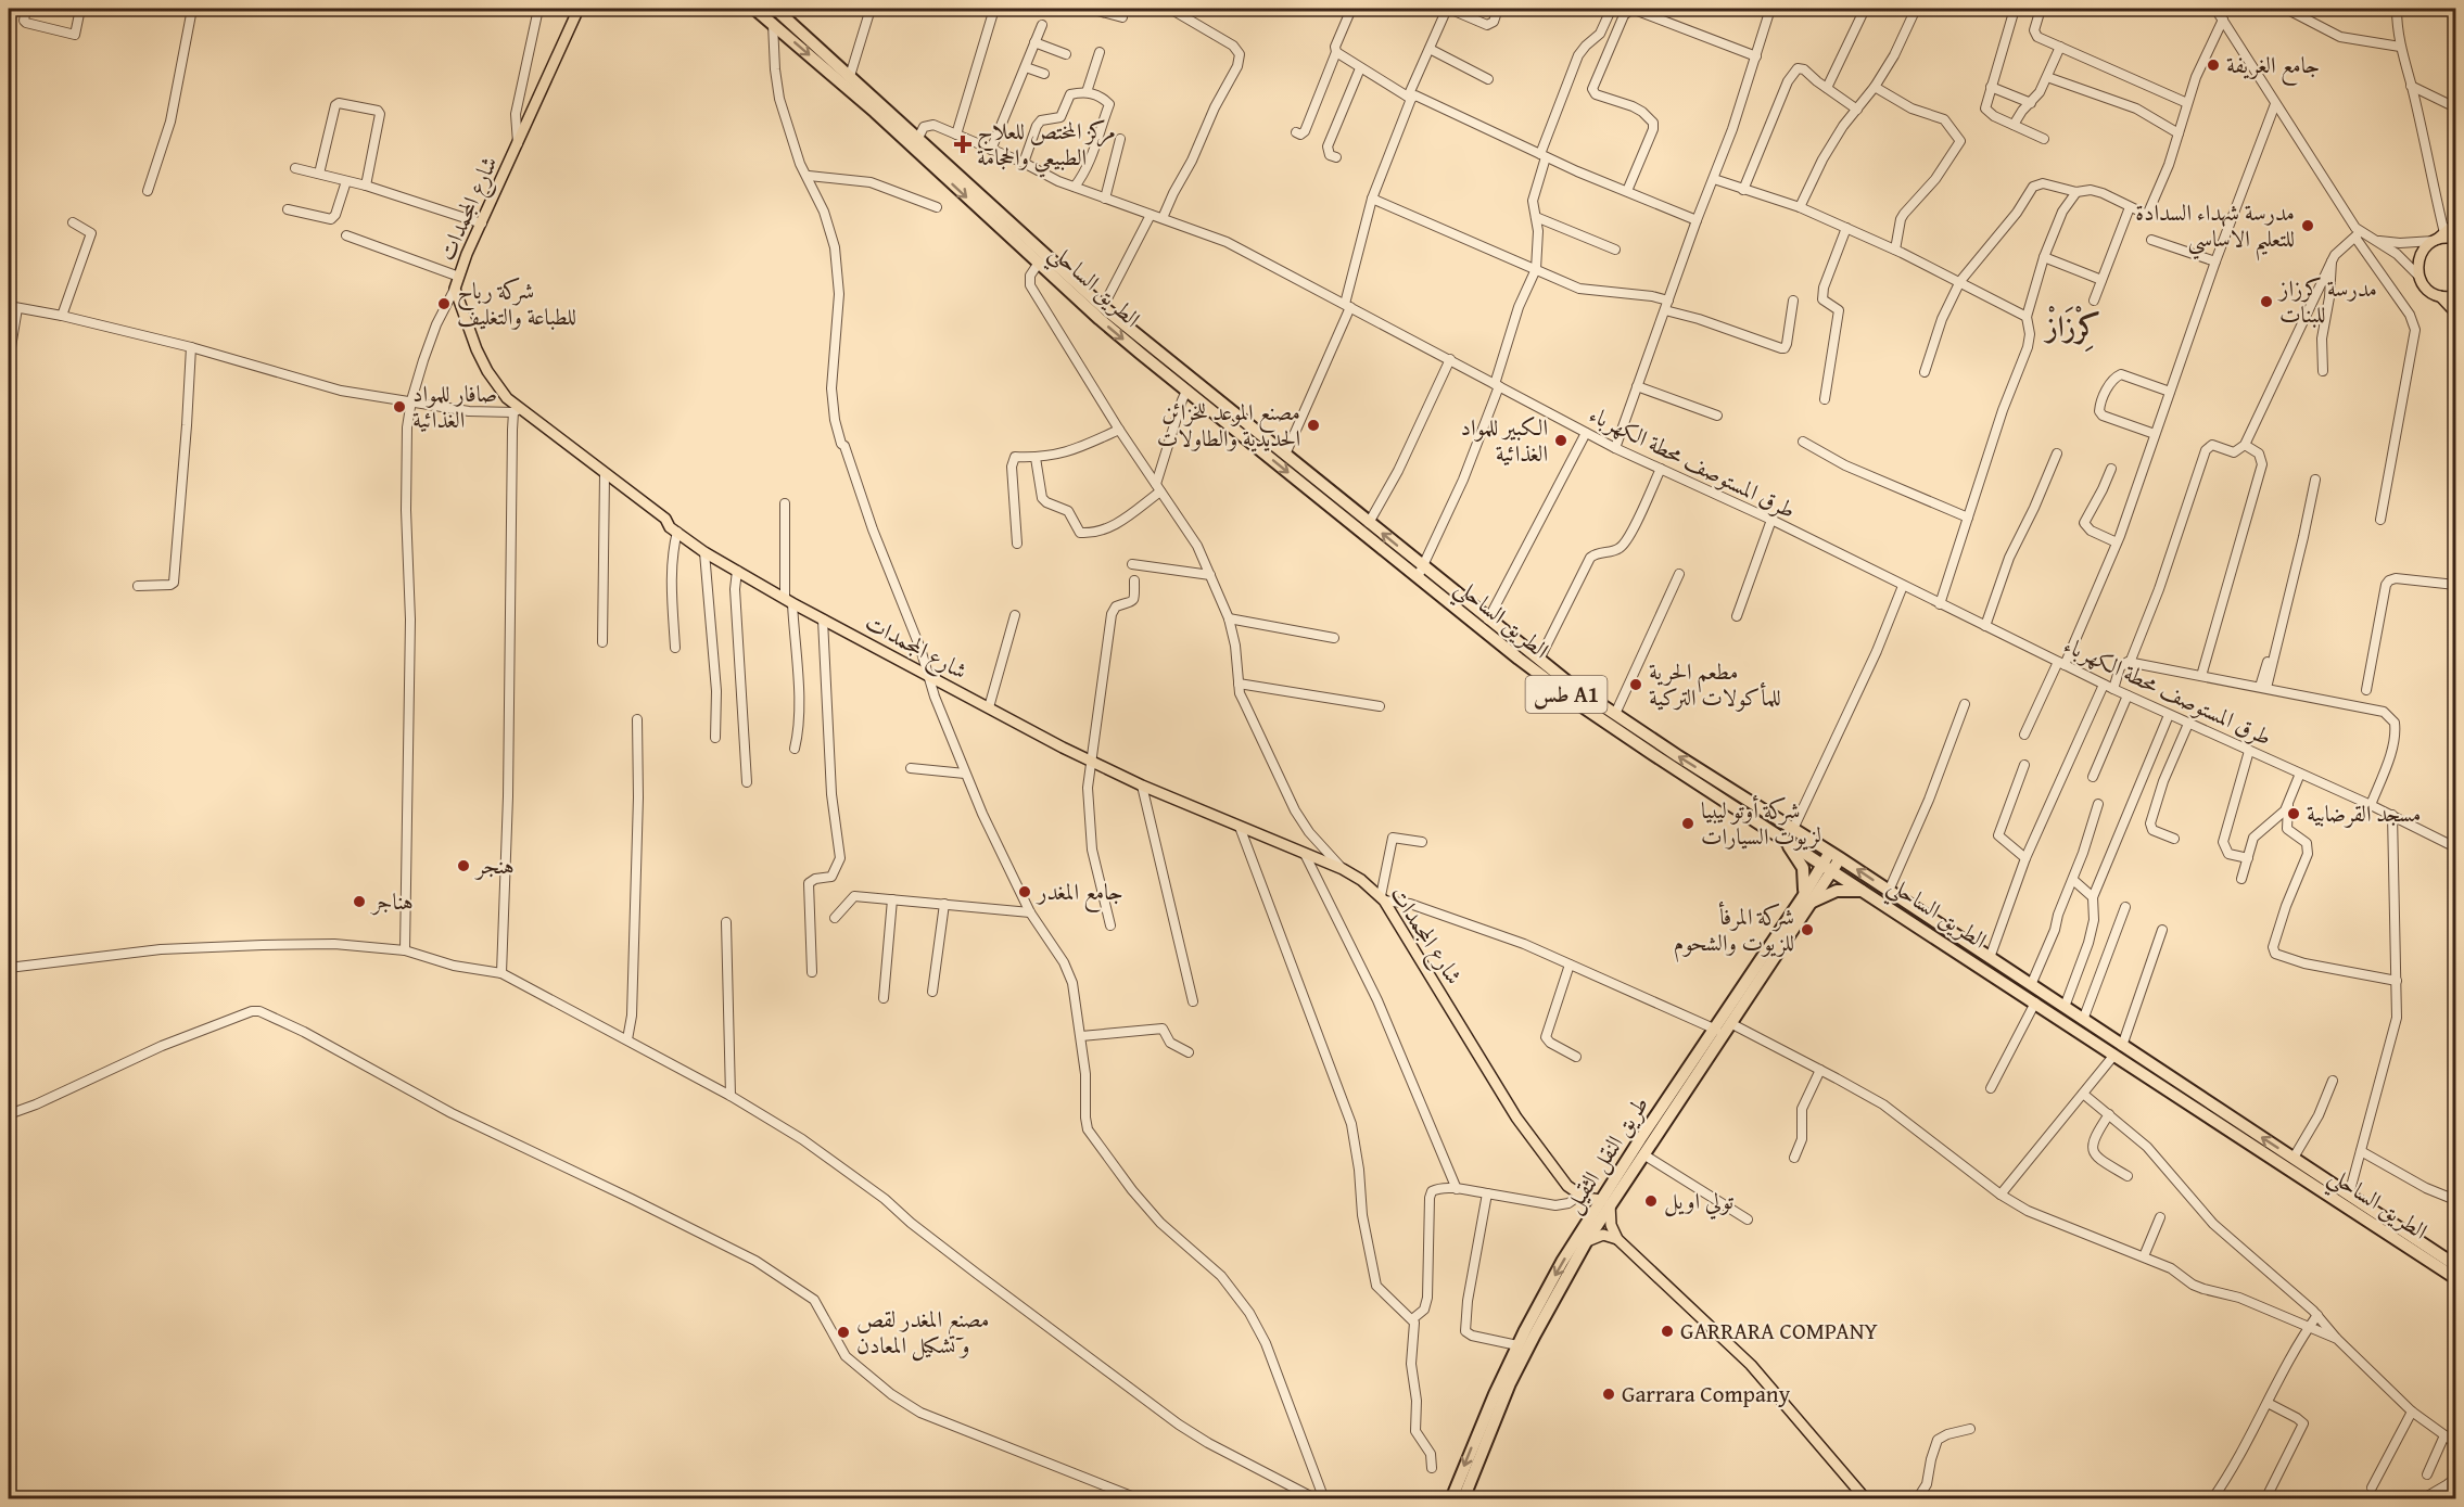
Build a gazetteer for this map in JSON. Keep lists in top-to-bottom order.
{
  "streets": {
    "highway": ["الطريق الساحلي", "طس A1", "طريق النقل الثقيل"],
    "main road": ["شارع المجمدات"],
    "street": ["طرق المستوصف محطة الكهرباء"]
  },
  "crossings": [
    ["الطريق الساحلي", "طرق المستوصف محطة الكهرباء"],
    ["الطريق الساحلي", "طريق النقل الثقيل"]
  ],
  "districts": ["كِرْزَازْ"],
  "places": {
    "other": [
      "جامع الغريفة",
      "مدرسة شهداء السدادة للتعليم الاساسي",
      "مدرسة كرزاز للبنات",
      "شركة رباح للطباعة والتغليف",
      "صافار للمواد الغذائية",
      "مصنع الموعد للخزائن الحديدية والطاولات",
      "الكبير للمواد الغذائية",
      "مطعم الحرية للمأكولات التركية",
      "مسجد القرضابية",
      "شركة أوتو ليبيا لزيوت السيارات",
      "هنجر",
      "جامع المغدر",
      "هناجر",
      "شركة المرفأ للزيوت والشحوم",
      "تولي اويل",
      "GARRARA COMPANY",
      "مصنع المغدر لقص و تشكيل المعادن",
      "Garrara Company"
    ],
    "health": ["مركز المختص للعلاج الطبيعي والحجامة"]
  }
}
